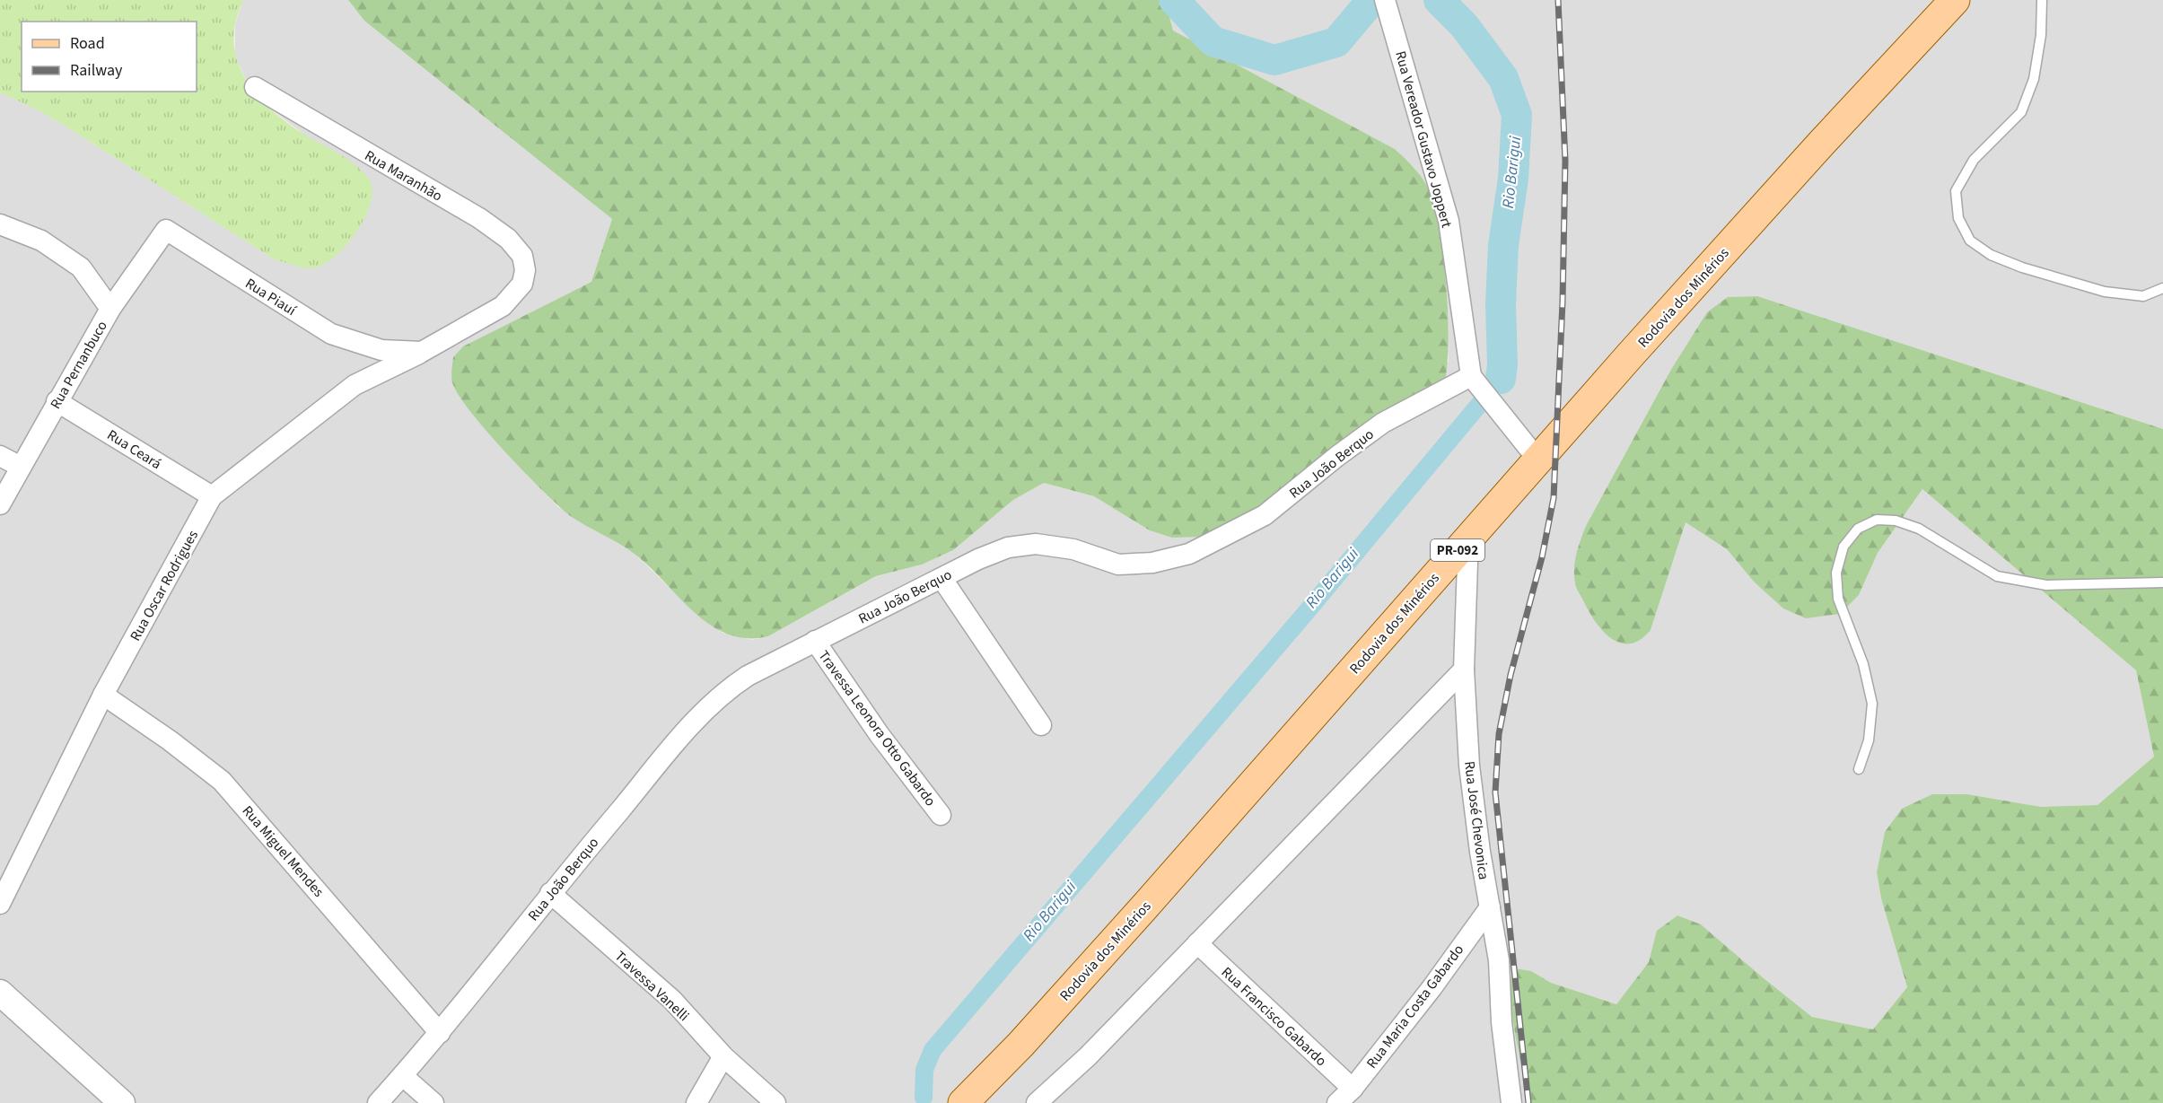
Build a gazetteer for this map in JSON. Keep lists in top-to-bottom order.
{
  "streets": {
    "main road": ["Rodovia dos Minérios", "PR-092"],
    "street": [
      "Rua Vereador Gustavo Joppert",
      "Rua Maranhão",
      "Rua Piauí",
      "Rua Pernanbuco",
      "Rua Ceará",
      "Rua João Berquo",
      "Rua Oscar Rodrigues",
      "Travessa Leonora Otto Gabardo",
      "Rua José Chevonica",
      "Rua Miguel Mendes",
      "Travessa Vanelli",
      "Rua Maria Costa Gabardo",
      "Rua Francisco Gabardo"
    ]
  },
  "crossings": [
    ["Rua Vereador Gustavo Joppert", "Rua João Berquo"],
    ["Rua Maranhão", "Rua Oscar Rodrigues"],
    ["Rua Piauí", "Rua Pernanbuco"],
    ["Rua Piauí", "Rua Oscar Rodrigues"],
    ["Rodovia dos Minérios", "Rua José Chevonica"],
    ["Rua Pernanbuco", "Rua Ceará"],
    ["Rua Ceará", "Rua Oscar Rodrigues"],
    ["Rua João Berquo", "Travessa Leonora Otto Gabardo"],
    ["Rua João Berquo", "Rua Miguel Mendes"],
    ["Rua João Berquo", "Travessa Vanelli"],
    ["Rua Oscar Rodrigues", "Rua Miguel Mendes"],
    ["Rua José Chevonica", "Rua Maria Costa Gabardo"],
    ["Rua Maria Costa Gabardo", "Rua Francisco Gabardo"]
  ],
  "water": ["Rio Barigui"],
  "legend": ["Road", "Railway"]
}
